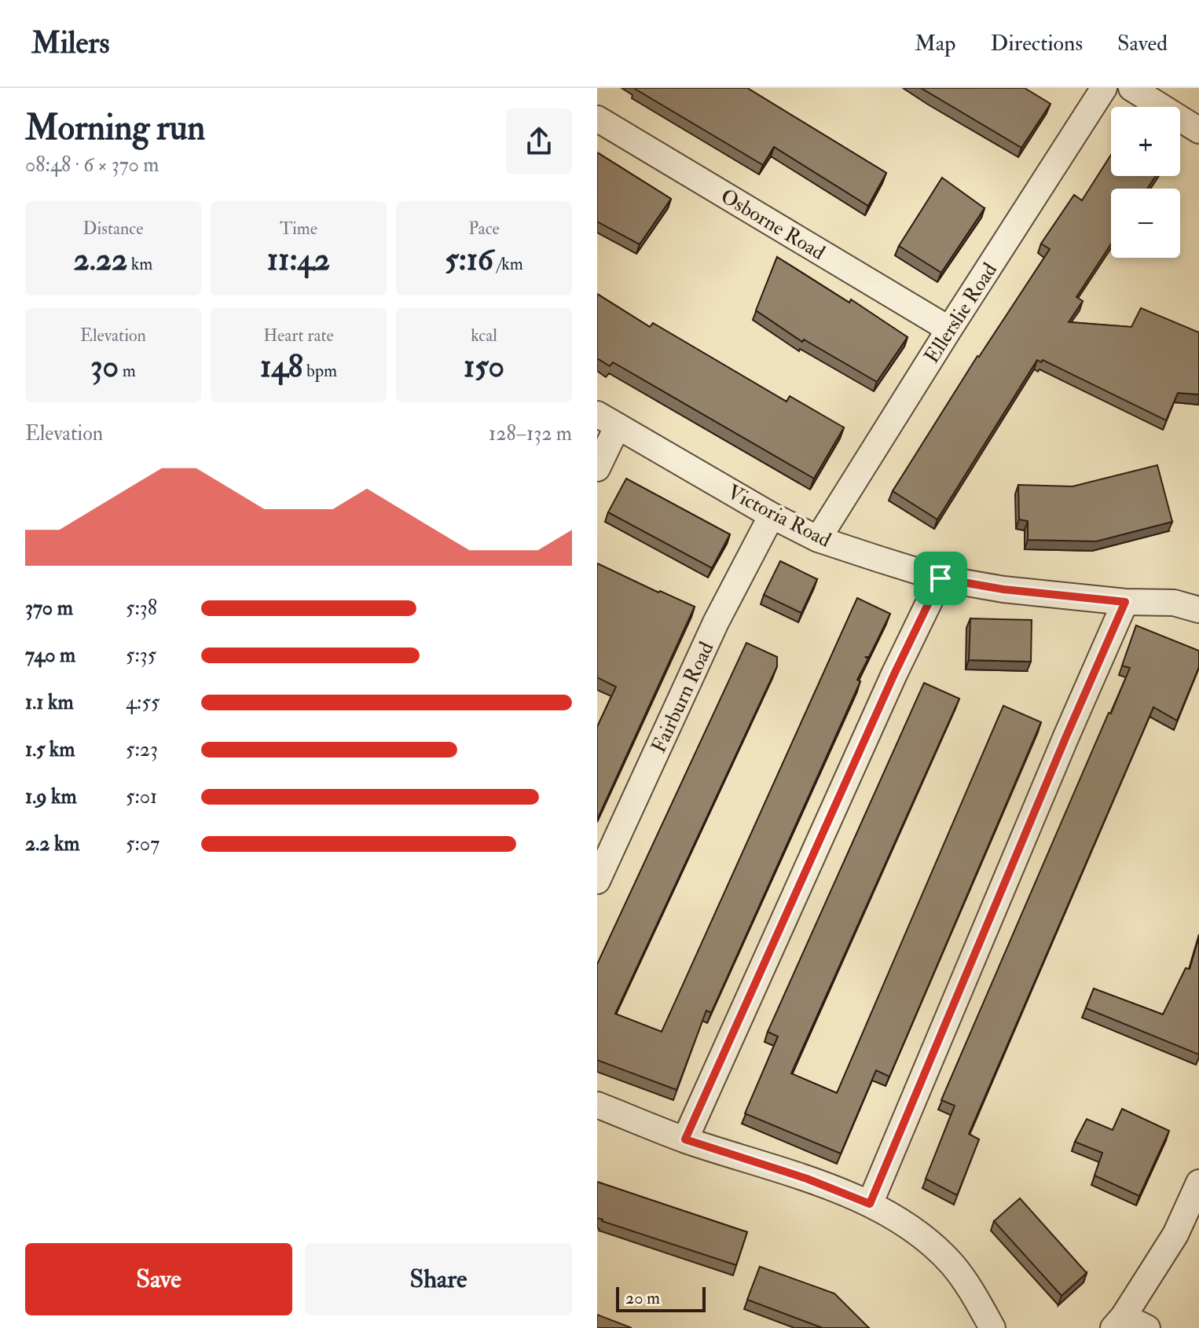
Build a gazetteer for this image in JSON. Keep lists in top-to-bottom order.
{
  "streets": {
    "street": [
      "Osborne Road",
      "Ellerslie Road",
      "Victoria Road",
      "Fairburn Road"
    ]
  },
  "crossings": [
    ["Osborne Road", "Ellerslie Road"],
    ["Ellerslie Road", "Victoria Road"],
    ["Victoria Road", "Fairburn Road"]
  ],
  "scale_bar": "20 m",
  "page": {
    "header": "Milers",
    "nav": ["Map", "Directions", "Saved"],
    "heading": ["Morning run", "08:48 · 6 × 370 m"],
    "map_buttons": ["+", "−"],
    "stats": [
      ["Distance", "2.22 km"],
      ["Time", "11:42"],
      ["Pace", "5:16 /km"],
      ["Elevation", "30 m"],
      ["Heart rate", "148 bpm"],
      ["kcal", "150"]
    ],
    "chart": ["Elevation", "128–132 m"],
    "list": [
      {
        "name": "370 m",
        "note": "5:38"
      },
      {
        "name": "740 m",
        "note": "5:35"
      },
      {
        "name": "1.1 km",
        "note": "4:55"
      },
      {
        "name": "1.5 km",
        "note": "5:23"
      },
      {
        "name": "1.9 km",
        "note": "5:01"
      },
      {
        "name": "2.2 km",
        "note": "5:07"
      }
    ],
    "buttons": ["Save", "Share"],
    "scale": "20 m"
  }
}
